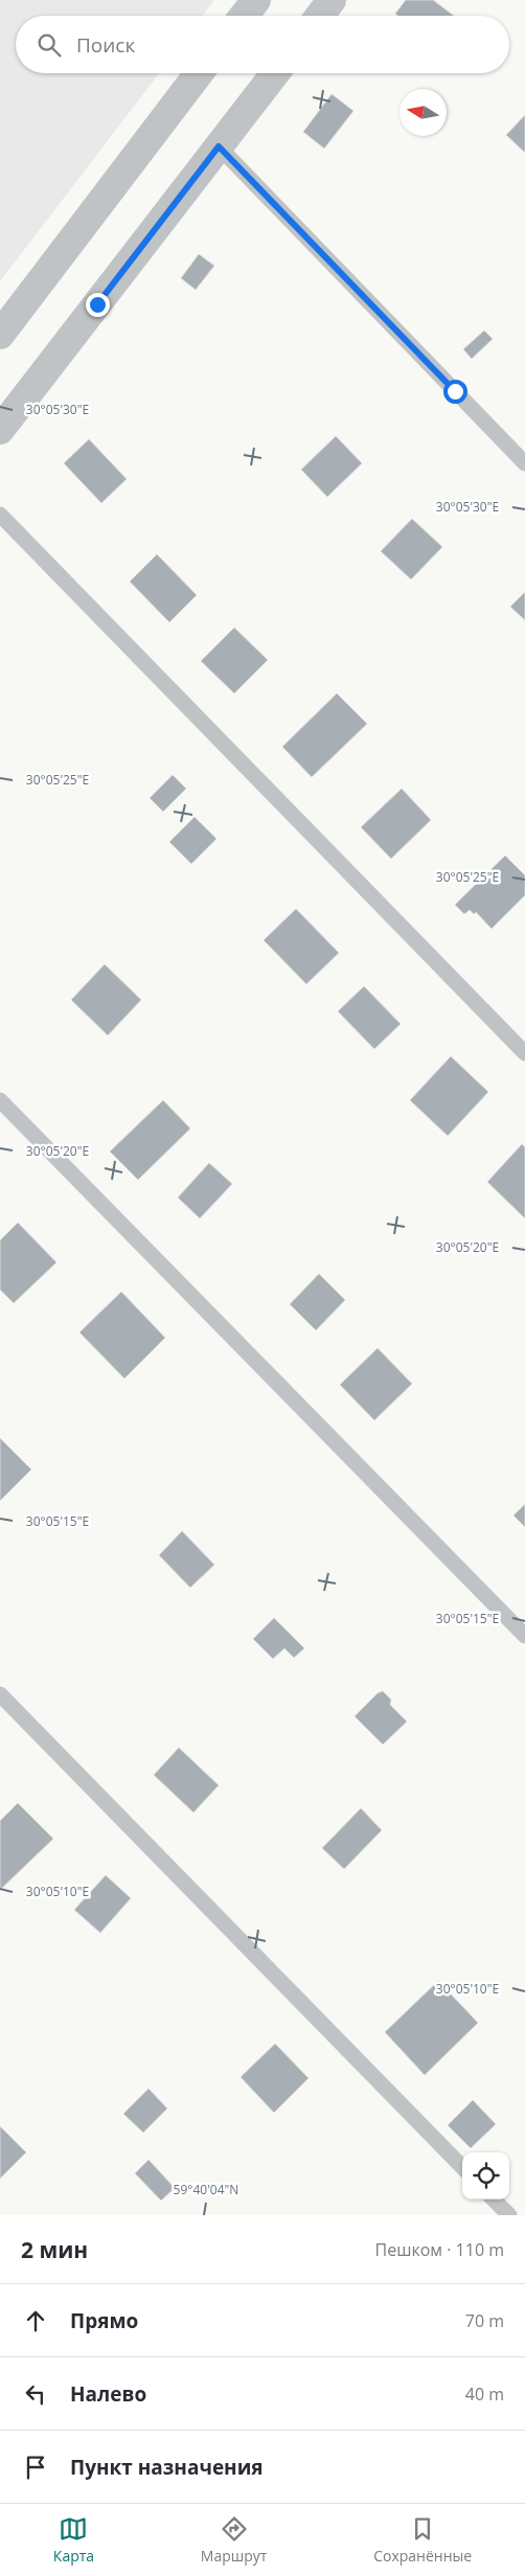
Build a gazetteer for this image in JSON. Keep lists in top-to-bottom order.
{
  "north": "left",
  "page": {
    "search": "Поиск",
    "heading": ["2 мин", "Пешком · 110 m"],
    "list": [
      ["Прямо", "70 m"],
      ["Налево", "40 m"],
      "Пункт назначения"
    ],
    "nav": ["Карта", "Маршрут", "Сохранённые"]
  },
  "coordinates": [
    "30°05'30\"E",
    "30°05'25\"E",
    "30°05'20\"E",
    "30°05'15\"E",
    "30°05'10\"E",
    "59°40'04\"N"
  ]
}
